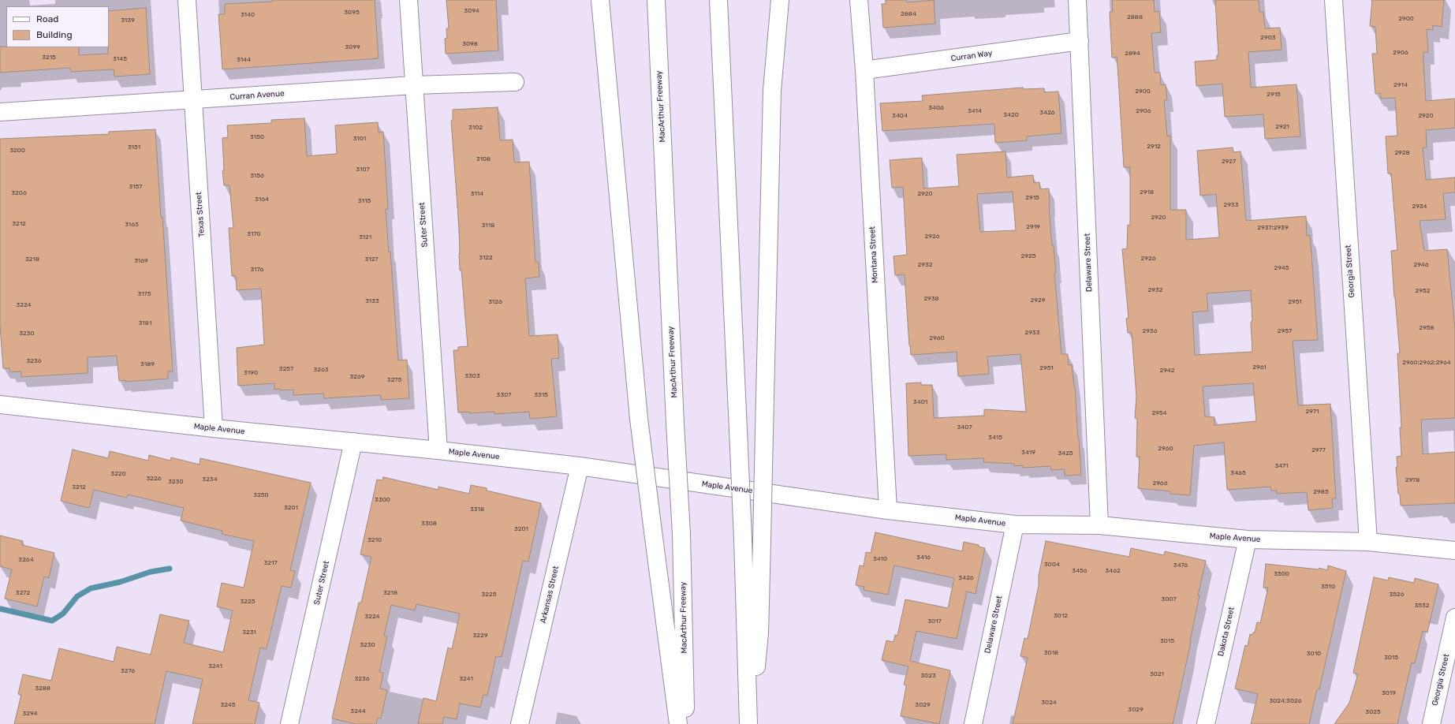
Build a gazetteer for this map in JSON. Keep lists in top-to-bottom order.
{
  "streets": {
    "main road": [
      "Curran Way",
      "Curran Avenue",
      "MacArthur Freeway",
      "Texas Street",
      "Suter Street",
      "Montana Street",
      "Delaware Street",
      "Georgia Street",
      "Maple Avenue",
      "Arkansas Street",
      "Dakota Street"
    ]
  },
  "crossings": [
    ["Curran Way", "Montana Street"],
    ["Curran Way", "Delaware Street"],
    ["Curran Avenue", "Texas Street"],
    ["Curran Avenue", "Suter Street"],
    ["Texas Street", "Maple Avenue"],
    ["Suter Street", "Maple Avenue"],
    ["Montana Street", "Maple Avenue"],
    ["Delaware Street", "Maple Avenue"],
    ["Georgia Street", "Maple Avenue"],
    ["Maple Avenue", "Arkansas Street"],
    ["Maple Avenue", "Dakota Street"]
  ],
  "house_numbers": [
    "3094",
    "3095",
    "2884",
    "3140",
    "2888",
    "2900",
    "3139",
    "2903",
    "3098",
    "3099",
    "2906",
    "2894",
    "3215",
    "3145",
    "3144",
    "2914",
    "2900",
    "2915",
    "3406",
    "3414",
    "2906",
    "3426",
    "3420",
    "3404",
    "2920",
    "2921",
    "3102",
    "3150",
    "3101",
    "2912",
    "3151",
    "3200",
    "2928",
    "3108",
    "2927",
    "3107",
    "3156",
    "3157",
    "2918",
    "3206",
    "3114",
    "2920",
    "2915",
    "3164",
    "3115",
    "2933",
    "2934",
    "2920",
    "3212",
    "3163",
    "3118",
    "2919",
    "2937;2939",
    "3170",
    "2926",
    "3121",
    "2925",
    "3122",
    "2926",
    "3218",
    "3127",
    "3169",
    "2932",
    "2946",
    "2945",
    "3176",
    "2932",
    "2952",
    "3175",
    "2938",
    "2929",
    "3133",
    "3126",
    "2951",
    "3224",
    "3181",
    "2958",
    "2936",
    "2957",
    "2933",
    "3230",
    "2960",
    "3236",
    "2960;2962;2964",
    "3189",
    "2961",
    "2951",
    "3257",
    "3263",
    "2942",
    "3190",
    "3303",
    "3269",
    "3275",
    "3307",
    "3315",
    "3401",
    "2971",
    "2954",
    "3407",
    "3415",
    "2960",
    "2977",
    "3419",
    "3425",
    "3471",
    "3465",
    "3220",
    "3226",
    "3234",
    "2978",
    "3230",
    "2966",
    "3212",
    "2985",
    "3250",
    "3300",
    "3201",
    "3318",
    "3308",
    "3201",
    "3210",
    "3416",
    "3410",
    "3264",
    "3217",
    "3004",
    "3476",
    "3456",
    "3462",
    "3500",
    "3426",
    "3510",
    "3272",
    "3218",
    "3225",
    "3526",
    "3007",
    "3225",
    "3532",
    "3012",
    "3224",
    "3017",
    "3231",
    "3229",
    "3015",
    "3230",
    "3018",
    "3010",
    "3015",
    "3241",
    "3276",
    "3021",
    "3023",
    "3236",
    "3241",
    "3288",
    "3019",
    "3024;3026",
    "3024",
    "3245",
    "3029",
    "3029",
    "3244",
    "3025",
    "3294"
  ],
  "legend": ["Road", "Building"]
}
